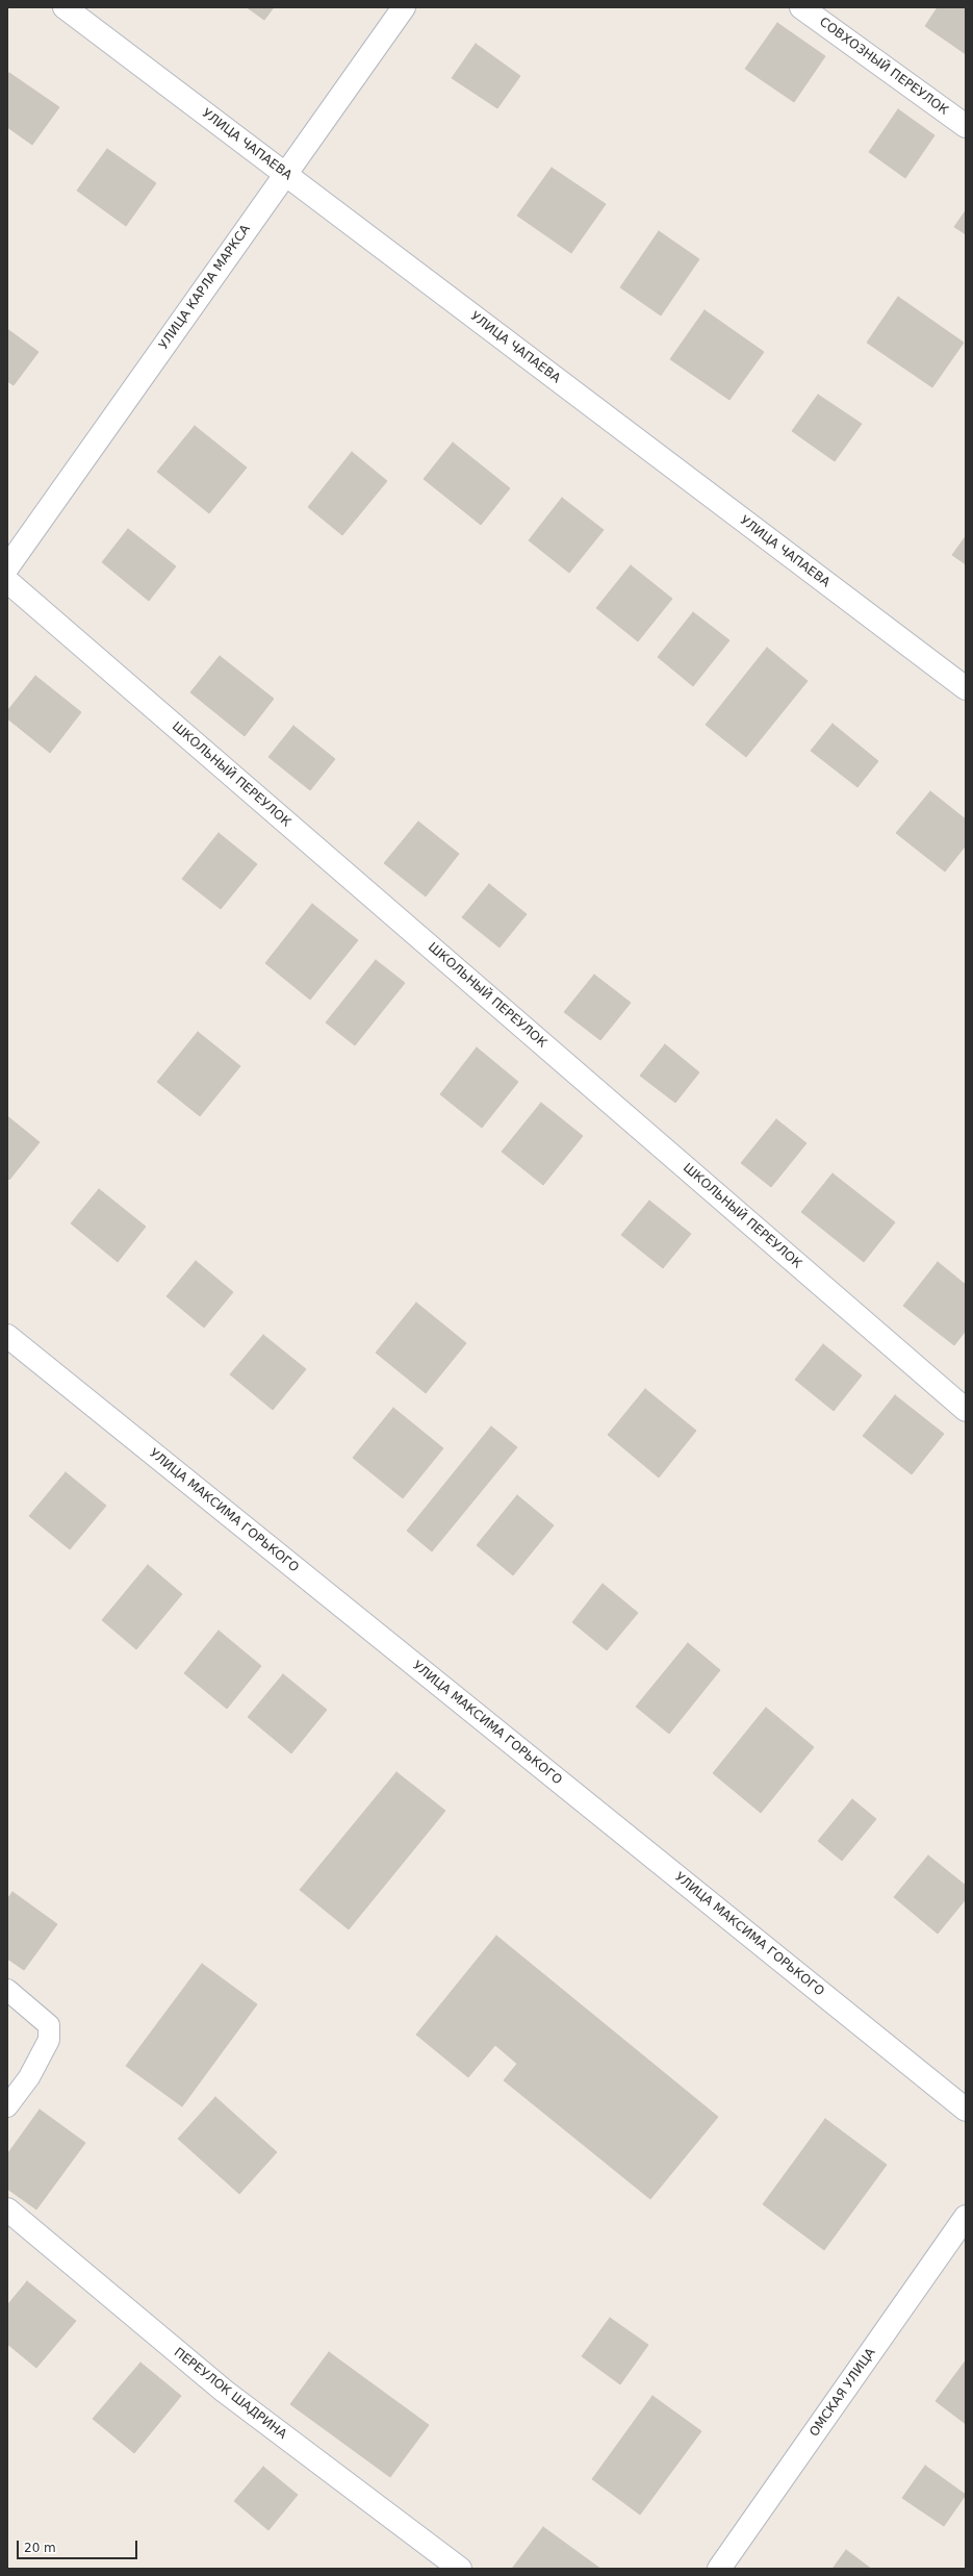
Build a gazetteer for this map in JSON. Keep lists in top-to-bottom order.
{
  "streets": {
    "street": [
      "СОВХОЗНЫЙ ПЕРЕУЛОК",
      "УЛИЦА ЧАПАЕВА",
      "УЛИЦА КАРЛА МАРКСА",
      "ШКОЛЬНЫЙ ПЕРЕУЛОК",
      "УЛИЦА МАКСИМА ГОРЬКОГО",
      "ОМСКАЯ УЛИЦА",
      "ПЕРЕУЛОК ШАДРИНА"
    ]
  },
  "crossings": [
    ["УЛИЦА ЧАПАЕВА", "УЛИЦА КАРЛА МАРКСА"]
  ],
  "scale_bar": "20 m"
}
